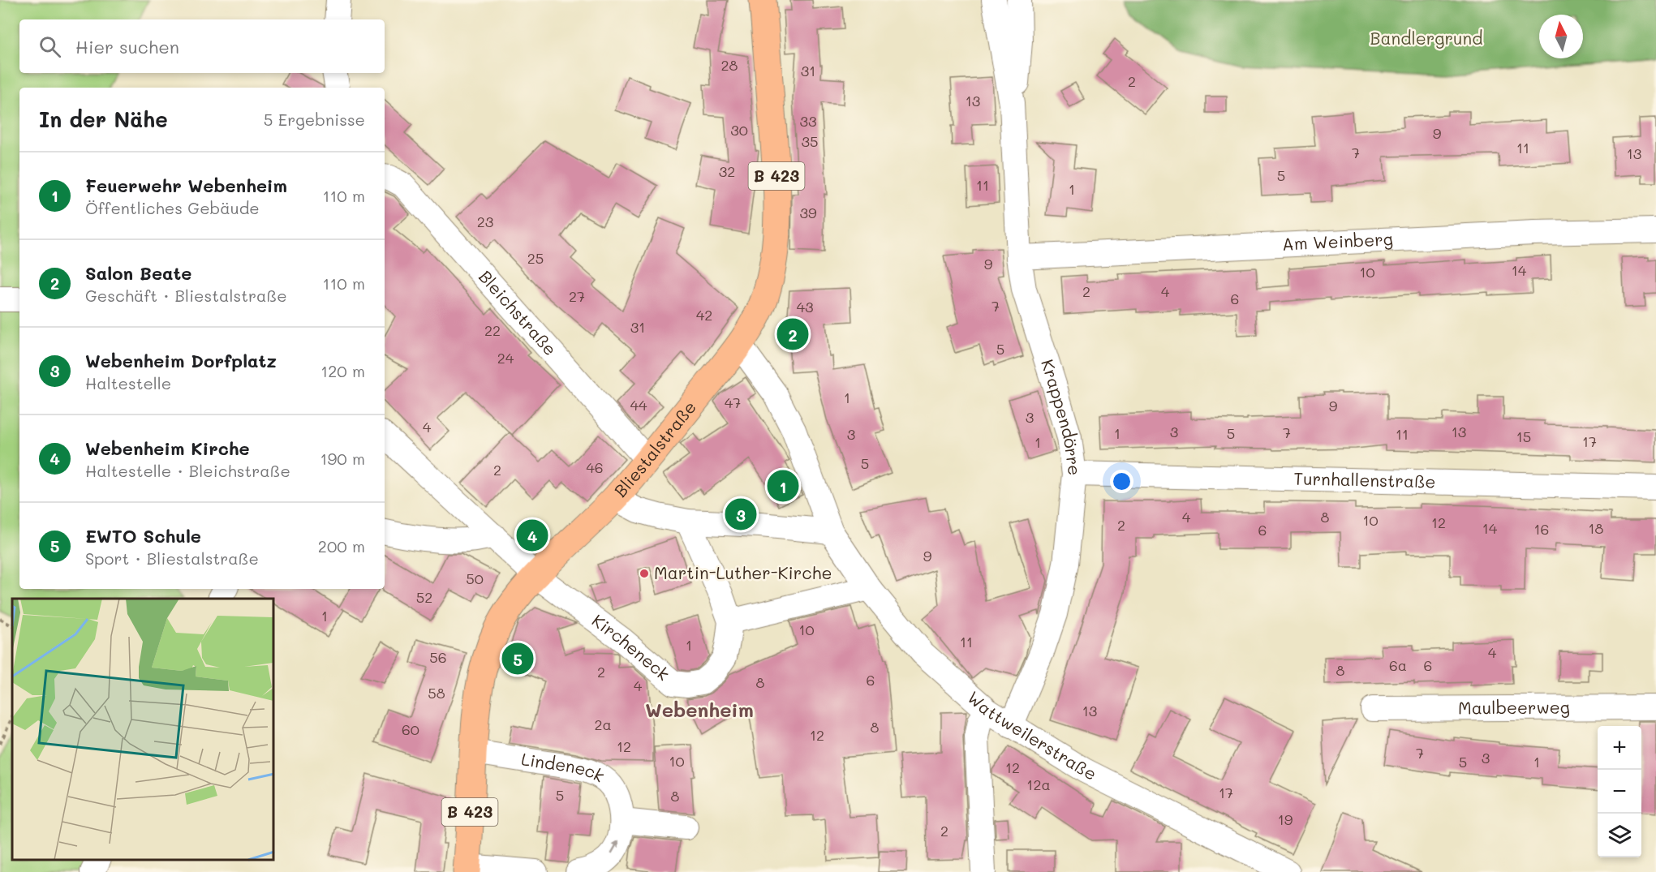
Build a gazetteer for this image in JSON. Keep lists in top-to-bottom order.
{
  "streets": {
    "main road": ["B 423", "Bliestalstraße"],
    "street": [
      "Am Weinberg",
      "Bleichstraße",
      "Krappendörre",
      "Turnhallenstraße",
      "Kircheneck",
      "Maulbeerweg",
      "Wattweilerstraße",
      "Lindeneck"
    ]
  },
  "crossings": [
    ["Am Weinberg", "Krappendörre"],
    ["Bleichstraße", "Bliestalstraße"],
    ["Krappendörre", "Turnhallenstraße"],
    ["Krappendörre", "Wattweilerstraße"],
    ["Bliestalstraße", "Kircheneck"],
    ["Bliestalstraße", "Wattweilerstraße"],
    ["Bliestalstraße", "Lindeneck"]
  ],
  "districts": ["Webenheim"],
  "parks": ["Bandlergrund"],
  "places": ["Martin-Luther-Kirche"],
  "house_numbers": [
    "28",
    "31",
    "2",
    "13",
    "33",
    "30",
    "9",
    "35",
    "11",
    "7",
    "13",
    "32",
    "5",
    "11",
    "1",
    "39",
    "23",
    "25",
    "9",
    "14",
    "10",
    "2",
    "4",
    "27",
    "6",
    "7",
    "43",
    "42",
    "31",
    "22",
    "5",
    "24",
    "1",
    "47",
    "44",
    "9",
    "3",
    "4",
    "3",
    "13",
    "7",
    "1",
    "5",
    "3",
    "11",
    "15",
    "17",
    "1",
    "5",
    "46",
    "2",
    "4",
    "8",
    "10",
    "12",
    "2",
    "14",
    "18",
    "16",
    "6",
    "9",
    "50",
    "52",
    "1",
    "10",
    "11",
    "1",
    "4",
    "56",
    "6a",
    "6",
    "8",
    "2",
    "6",
    "8",
    "4",
    "58",
    "13",
    "2a",
    "8",
    "60",
    "12",
    "12",
    "7",
    "3",
    "10",
    "5",
    "1",
    "12",
    "12a",
    "17",
    "5",
    "8",
    "19",
    "2"
  ],
  "north": "top",
  "page": {
    "search": "Hier suchen",
    "heading": ["In der Nähe", "5 Ergebnisse"],
    "list": [
      {
        "mark": "1",
        "name": "Feuerwehr Webenheim",
        "note": "Öffentliches Gebäude",
        "value": "110 m"
      },
      {
        "mark": "2",
        "name": "Salon Beate",
        "note": "Geschäft · Bliestalstraße",
        "value": "110 m"
      },
      {
        "mark": "3",
        "name": "Webenheim Dorfplatz",
        "note": "Haltestelle",
        "value": "120 m"
      },
      {
        "mark": "4",
        "name": "Webenheim Kirche",
        "note": "Haltestelle · Bleichstraße",
        "value": "190 m"
      },
      {
        "mark": "5",
        "name": "EWTO Schule",
        "note": "Sport · Bliestalstraße",
        "value": "200 m"
      }
    ],
    "pins": [
      "2",
      "1",
      "3",
      "4",
      "5"
    ],
    "map_buttons": ["+", "−"]
  }
}
